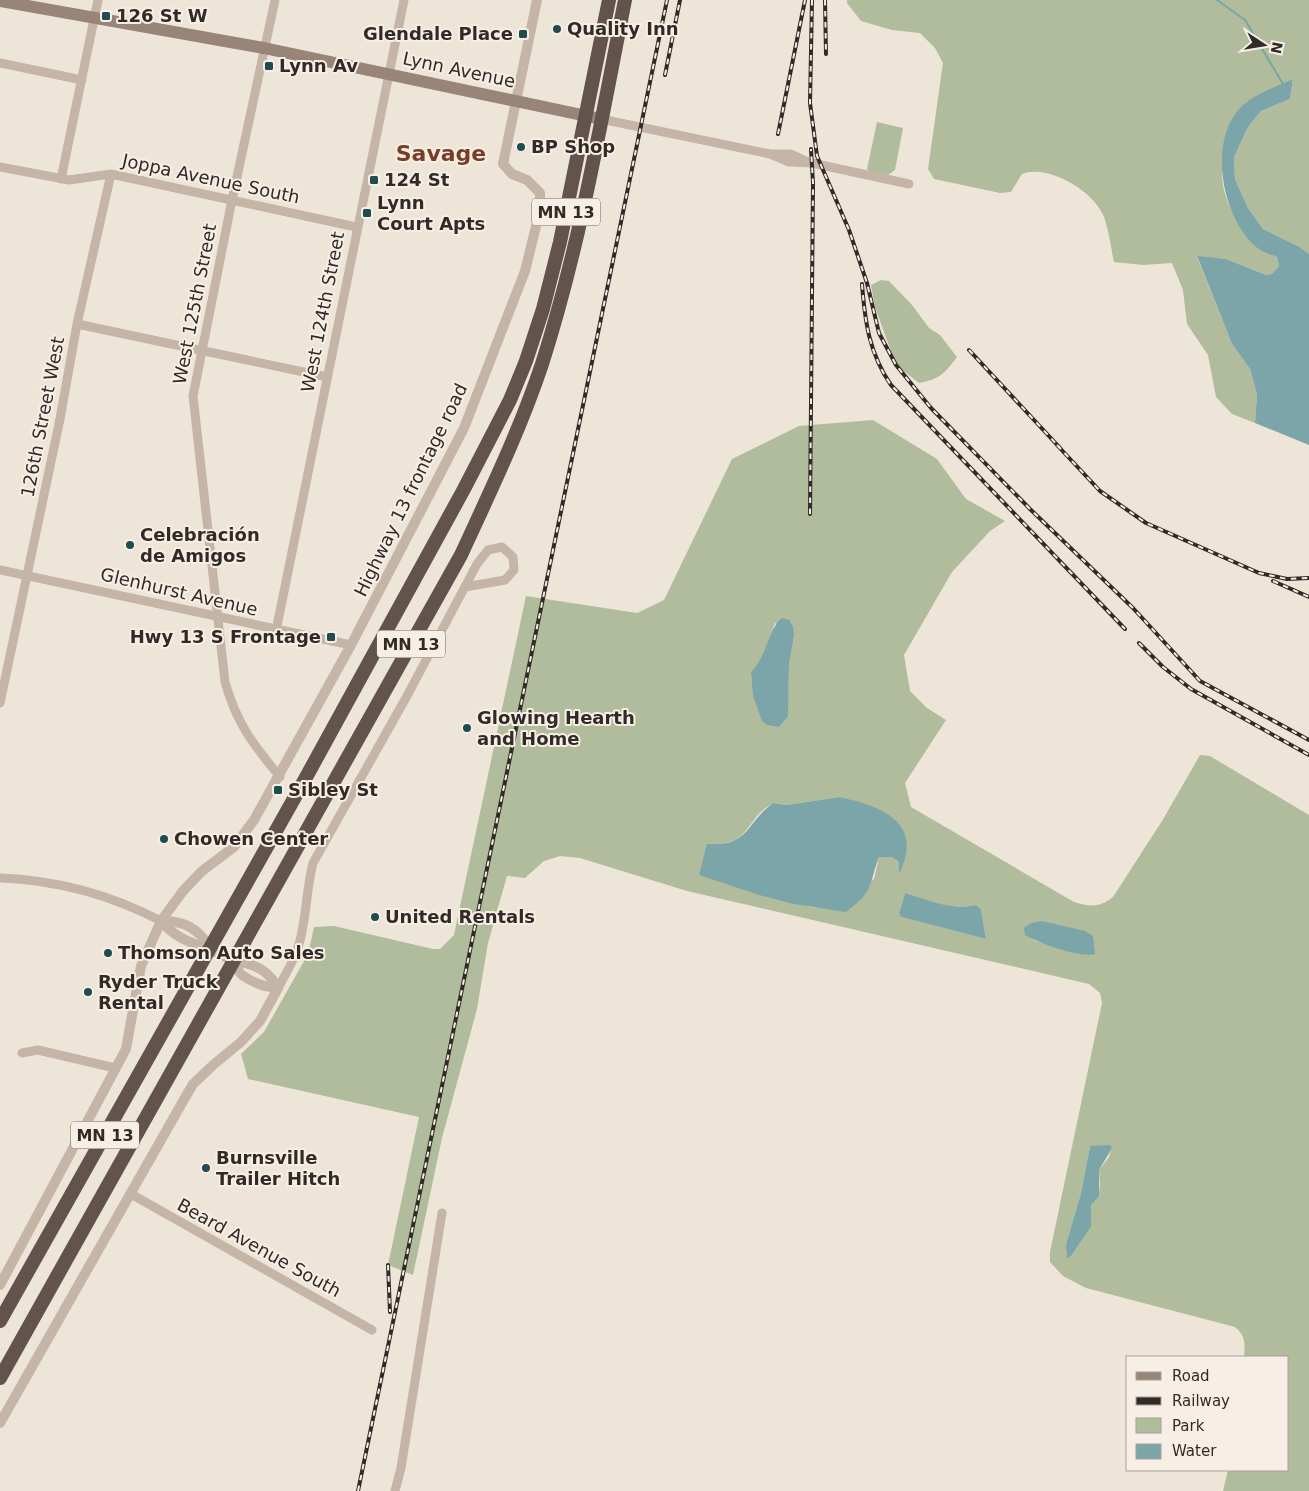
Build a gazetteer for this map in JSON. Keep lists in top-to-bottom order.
{
  "streets": {
    "highway": ["MN 13"],
    "main road": ["Lynn Avenue"],
    "street": [
      "Joppa Avenue South",
      "West 125th Street",
      "West 124th Street",
      "126th Street West",
      "Highway 13 frontage road",
      "Glenhurst Avenue",
      "Beard Avenue South"
    ]
  },
  "crossings": [
    ["Lynn Avenue", "MN 13"],
    ["Lynn Avenue", "West 125th Street"],
    ["Lynn Avenue", "West 124th Street"],
    ["Lynn Avenue", "Highway 13 frontage road"],
    ["Joppa Avenue South", "West 125th Street"],
    ["Joppa Avenue South", "West 124th Street"],
    ["Joppa Avenue South", "126th Street West"],
    ["West 125th Street", "Glenhurst Avenue"],
    ["West 124th Street", "Glenhurst Avenue"],
    ["126th Street West", "Glenhurst Avenue"],
    ["Highway 13 frontage road", "Glenhurst Avenue"]
  ],
  "districts": ["Savage"],
  "places": {
    "transit": [
      "126 St W",
      "Glendale Place",
      "Lynn Av",
      "124 St",
      "Lynn Court Apts",
      "Hwy 13 S Frontage",
      "Sibley St"
    ],
    "other": [
      "Quality Inn",
      "BP Shop",
      "Celebración de Amigos",
      "Glowing Hearth and Home",
      "Chowen Center",
      "United Rentals",
      "Thomson Auto Sales",
      "Ryder Truck Rental",
      "Burnsville Trailer Hitch"
    ]
  },
  "legend": [
    "Road",
    "Railway",
    "Park",
    "Water"
  ],
  "north": "right"
}
